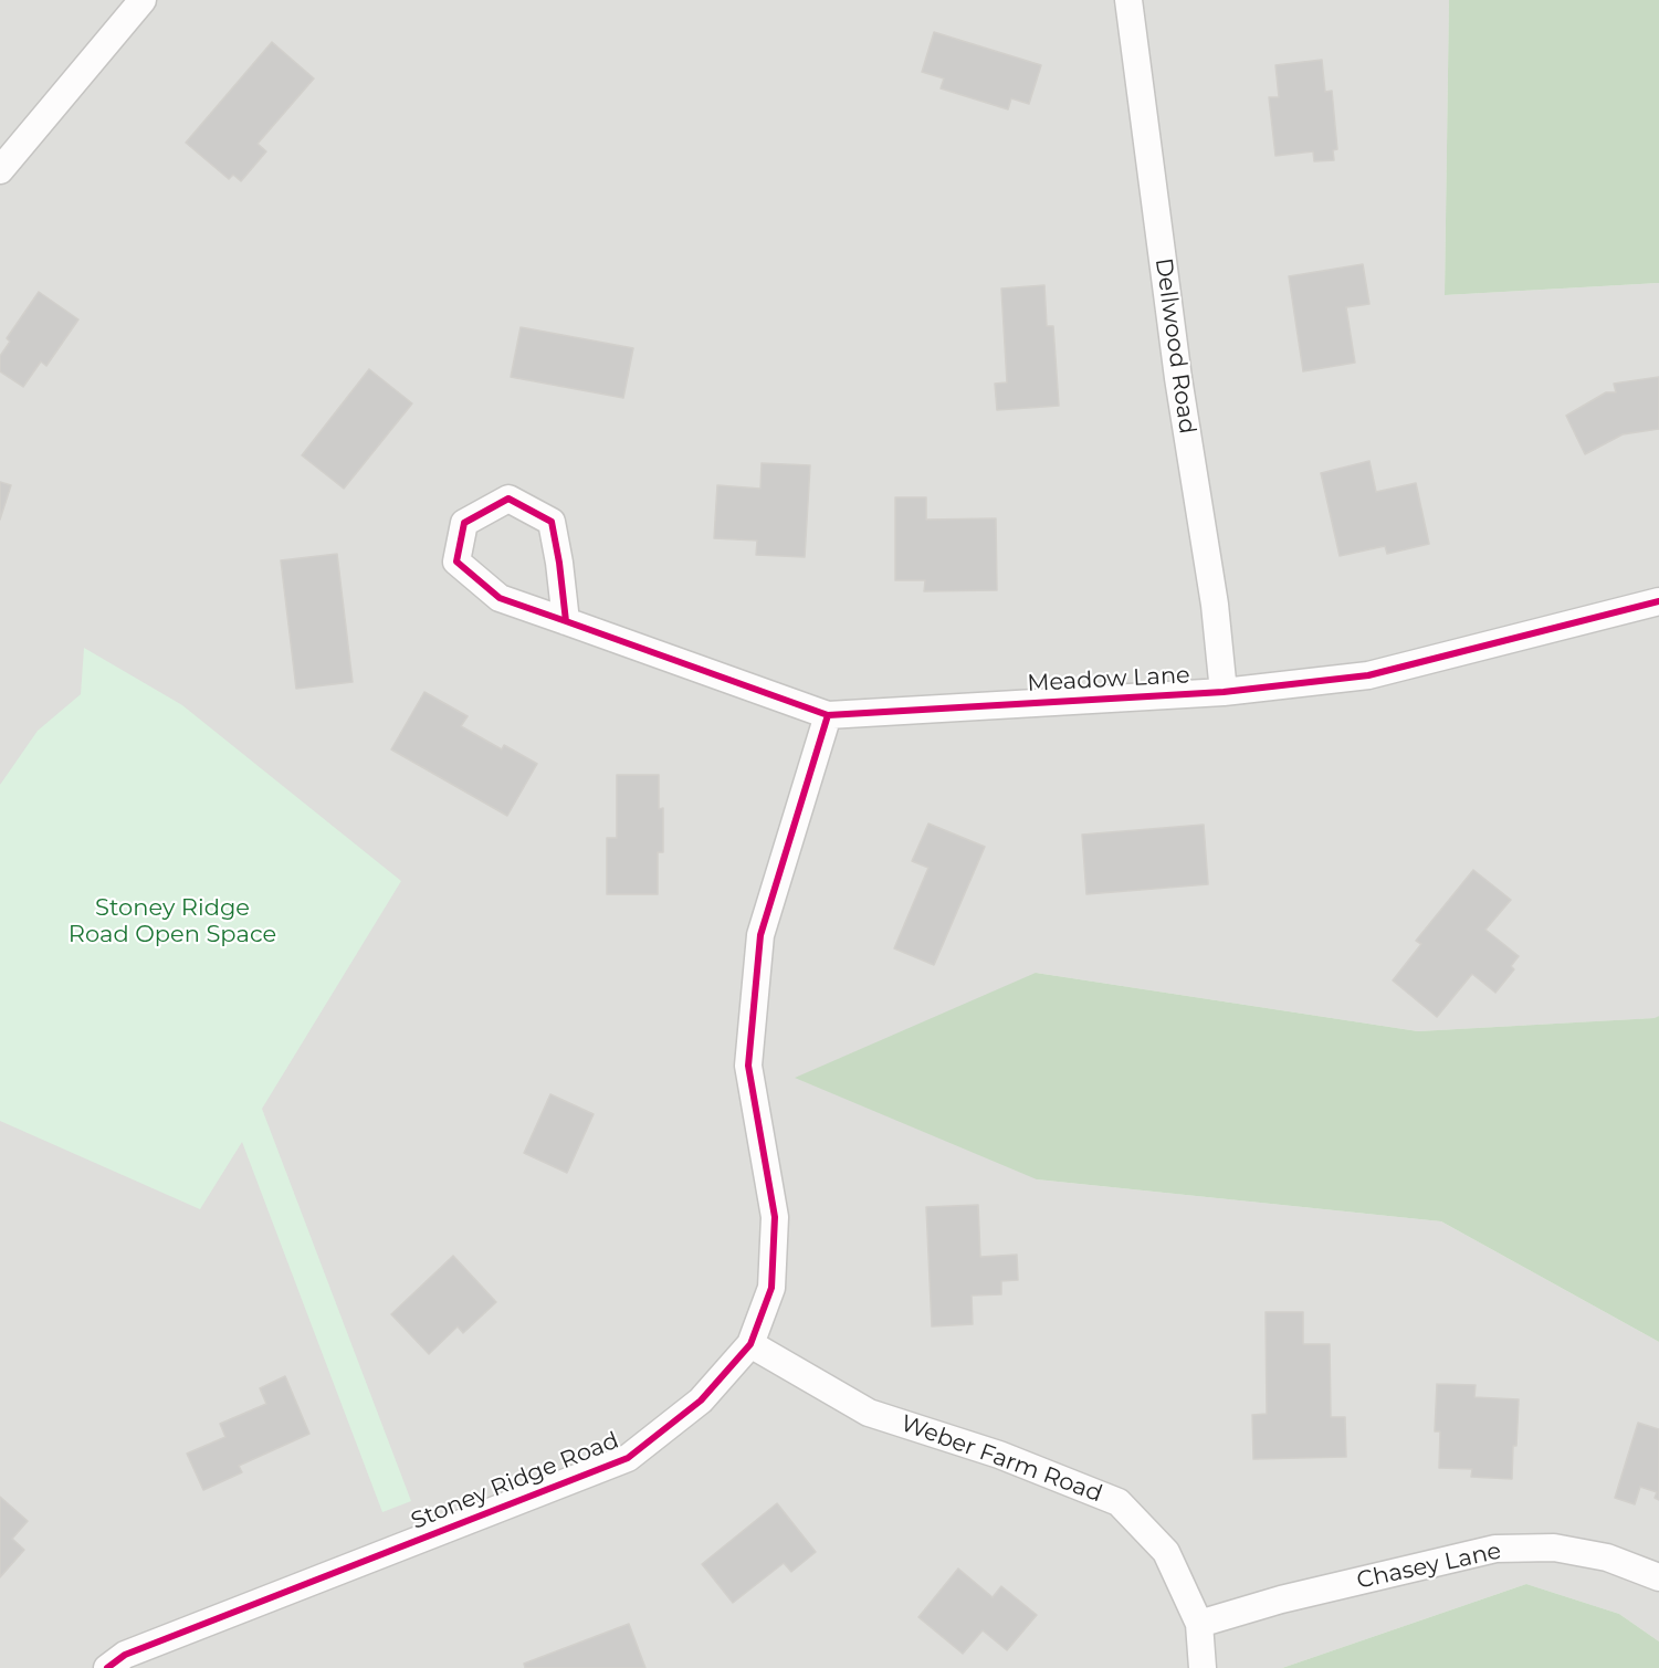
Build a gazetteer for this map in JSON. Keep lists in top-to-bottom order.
{
  "streets": {
    "street": [
      "Dellwood Road",
      "Meadow Lane",
      "Weber Farm Road",
      "Stoney Ridge Road",
      "Chasey Lane"
    ]
  },
  "crossings": [
    ["Dellwood Road", "Meadow Lane"],
    ["Meadow Lane", "Stoney Ridge Road"],
    ["Weber Farm Road", "Stoney Ridge Road"],
    ["Weber Farm Road", "Chasey Lane"]
  ],
  "parks": ["Stoney Ridge Road Open Space"]
}
